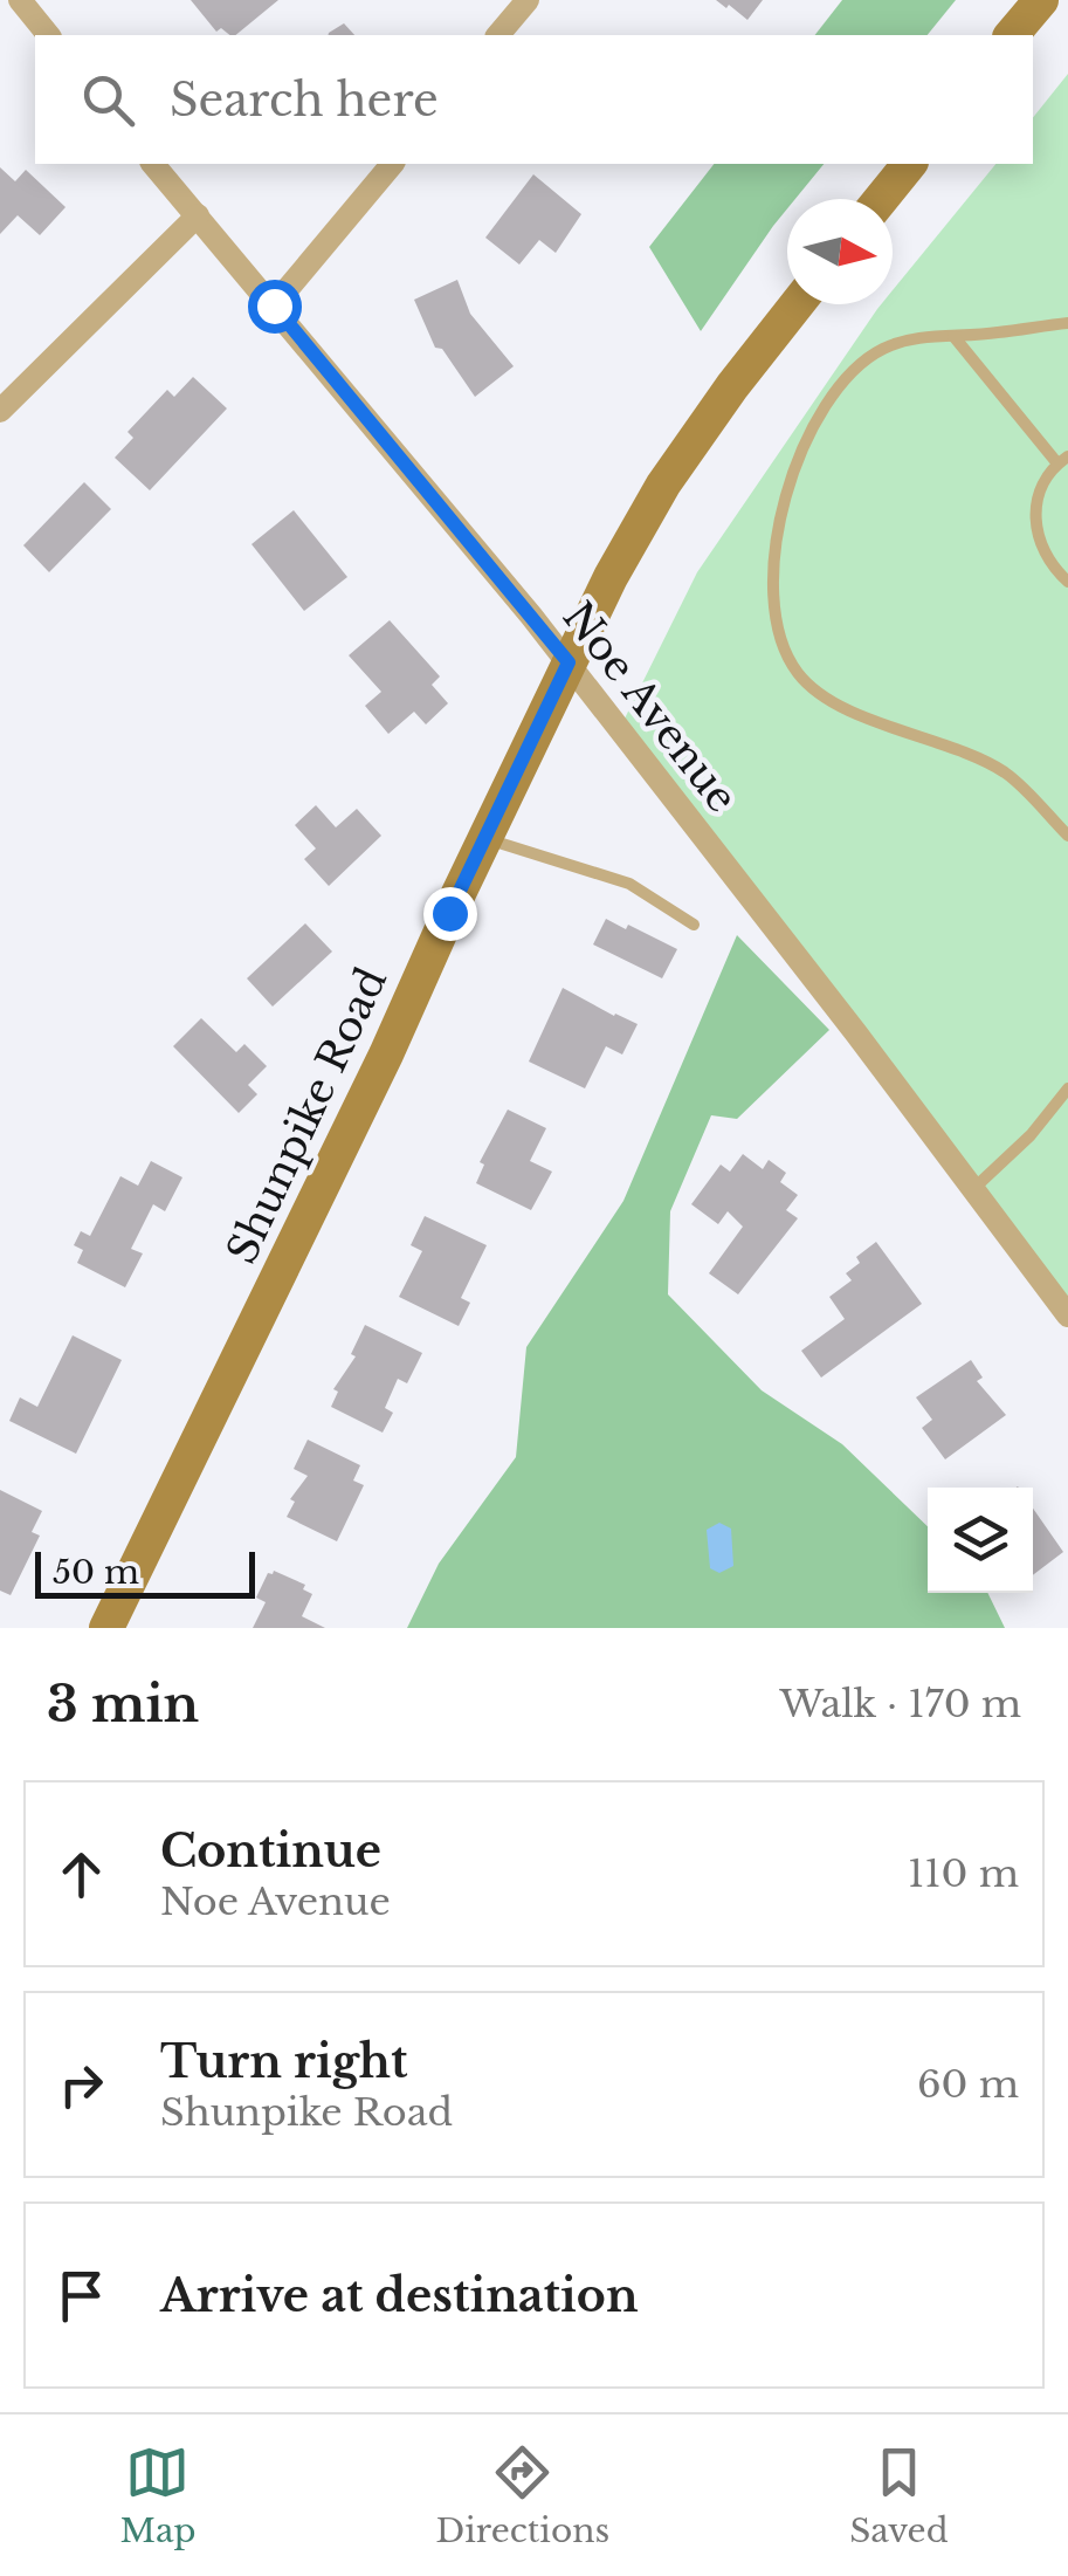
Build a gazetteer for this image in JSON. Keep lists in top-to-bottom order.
{
  "streets": {
    "main road": ["Shunpike Road"],
    "street": ["Noe Avenue"]
  },
  "crossings": [
    ["Noe Avenue", "Shunpike Road"]
  ],
  "scale_bar": "50 m",
  "north": "right",
  "page": {
    "search": "Search here",
    "scale": "50 m",
    "heading": ["3 min", "Walk · 170 m"],
    "list": [
      ["Continue", "Noe Avenue", "110 m"],
      ["Turn right", "Shunpike Road", "60 m"],
      "Arrive at destination"
    ],
    "nav": ["Map", "Directions", "Saved"]
  }
}
